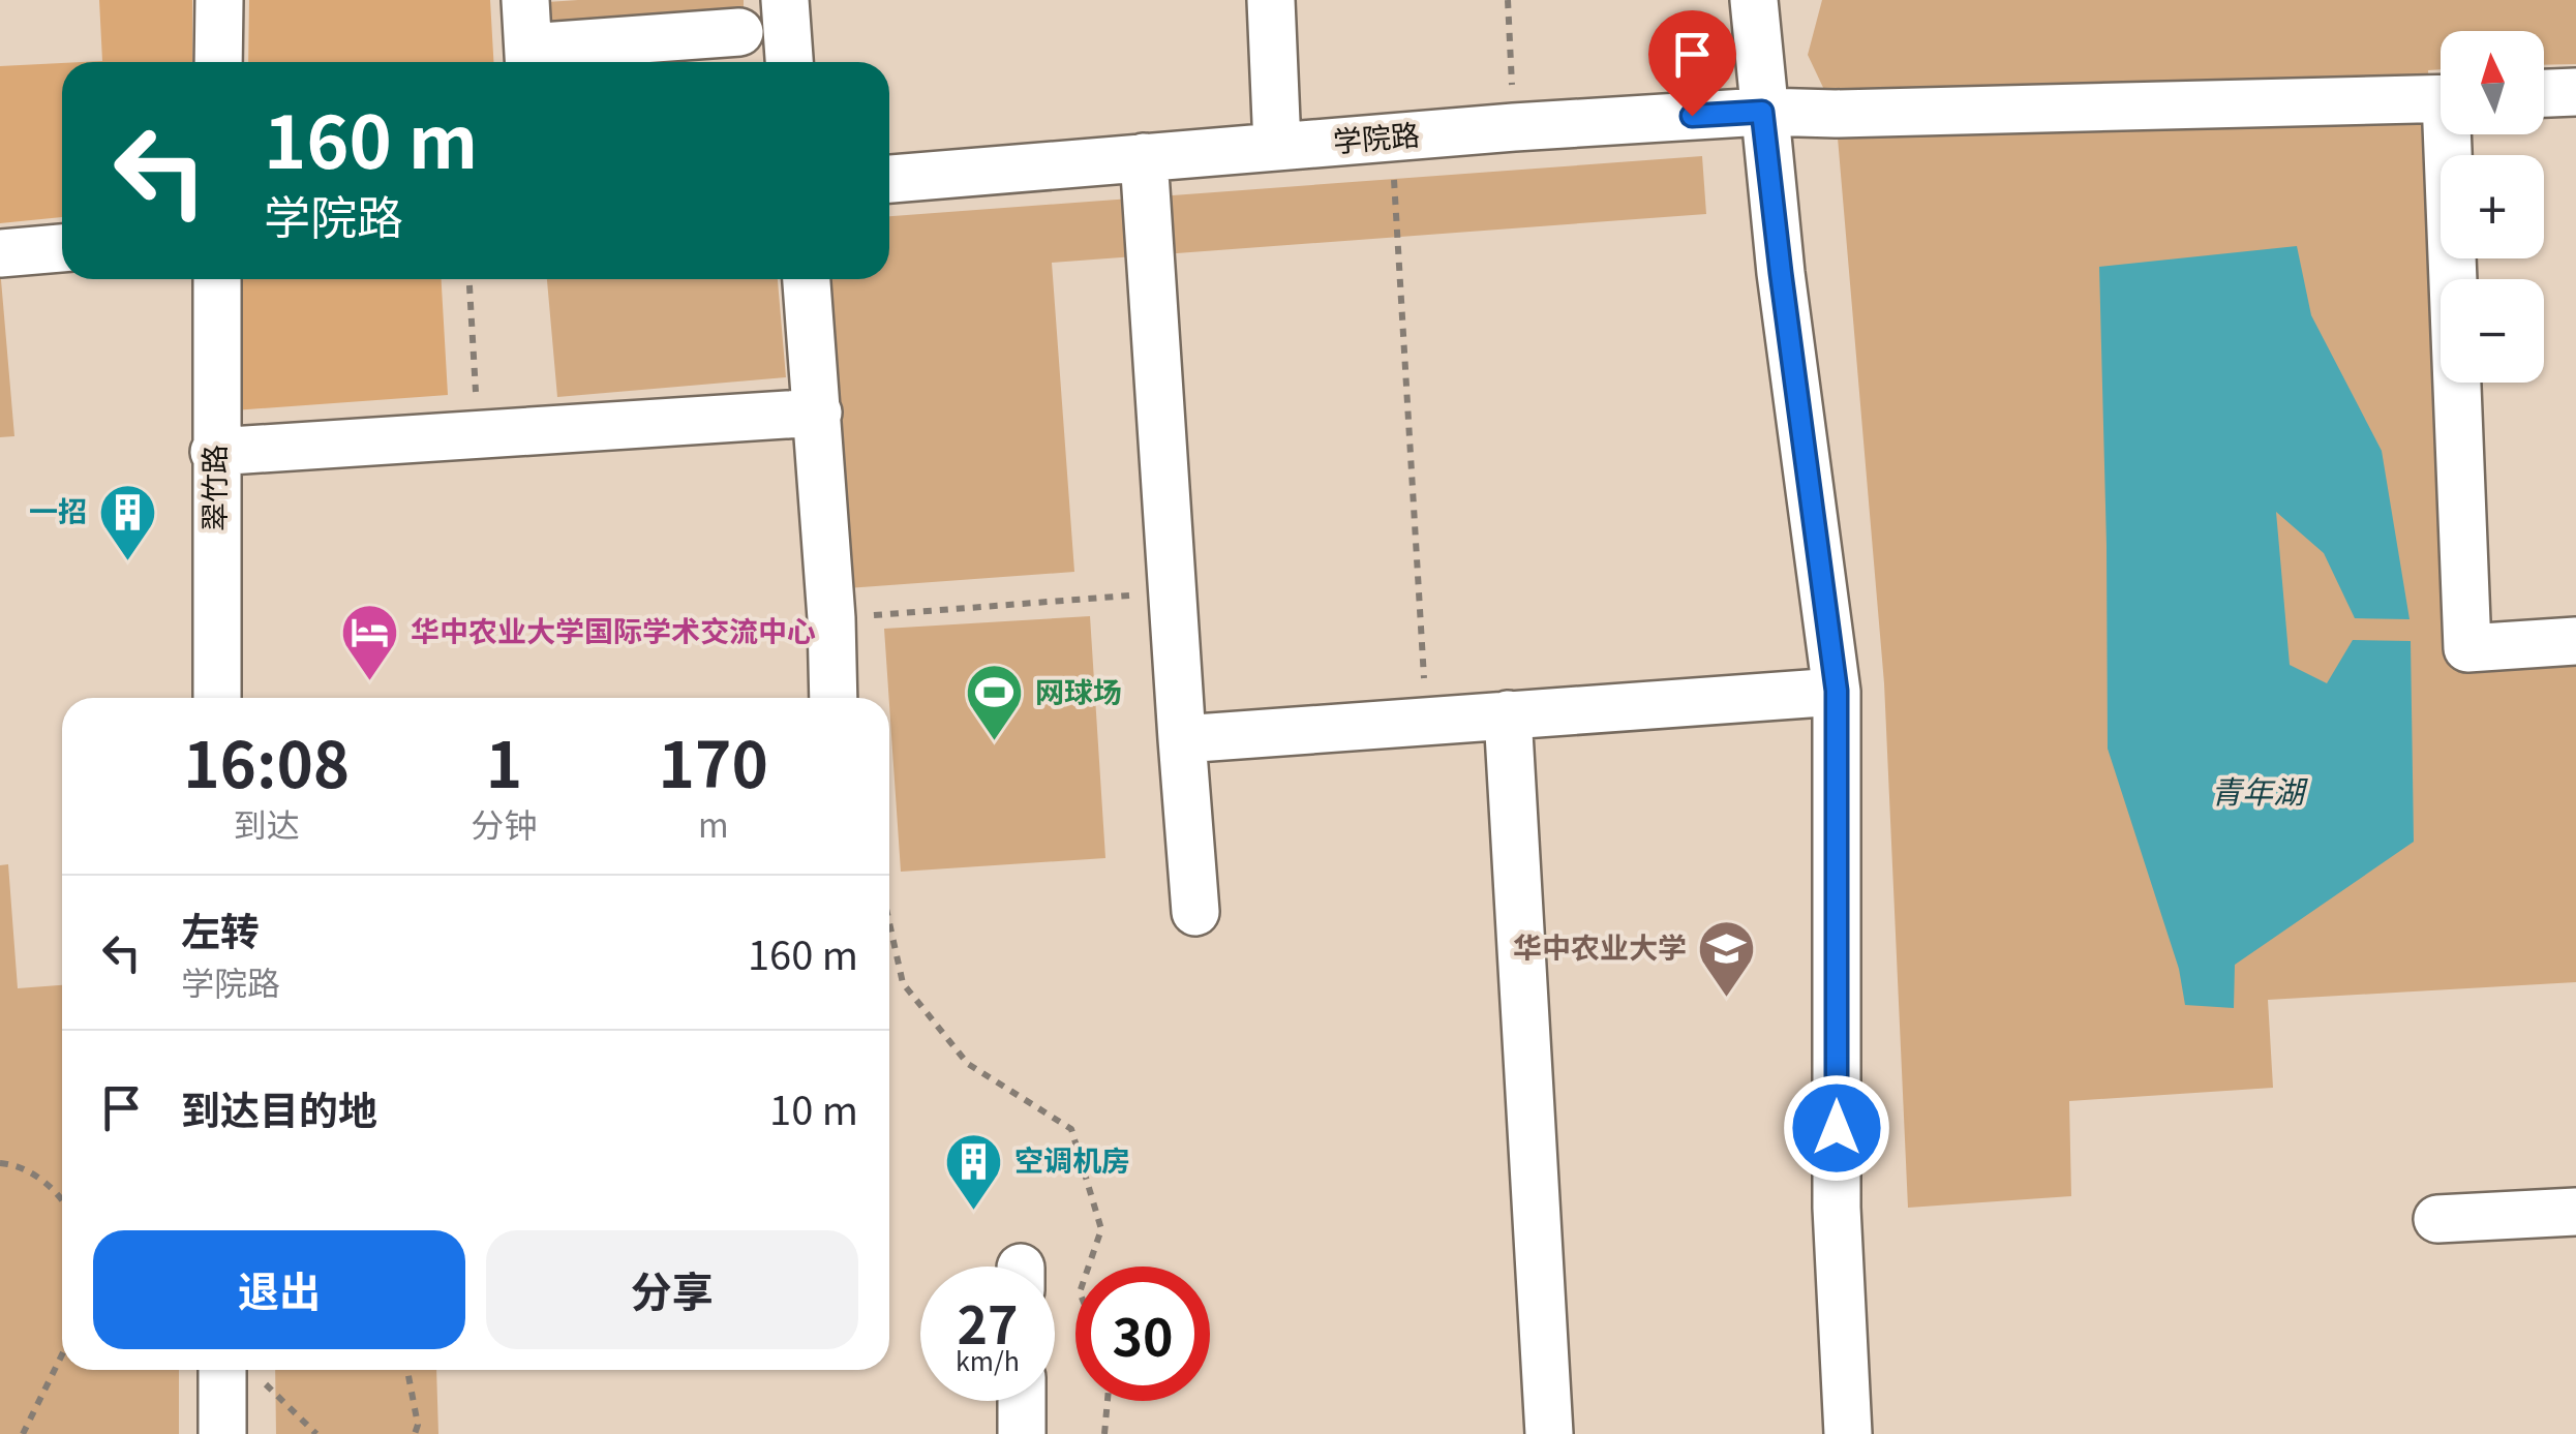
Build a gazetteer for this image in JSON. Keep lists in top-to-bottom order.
{
  "streets": {
    "street": ["学院路", "翠竹路"]
  },
  "water": ["青年湖"],
  "places": {
    "building": ["一招", "空调机房"],
    "hotel": ["华中农业大学国际学术交流中心"],
    "sports": ["网球场"],
    "school or university": ["华中农业大学"]
  },
  "north": "top",
  "page": {
    "map_buttons": ["+", "−"],
    "turn": ["160 m", "学院路"],
    "eta": [
      "16:08",
      "到达",
      "1",
      "分钟",
      "170",
      "m"
    ],
    "list": [
      {
        "name": "左转",
        "note": "学院路",
        "value": "160 m"
      },
      {
        "name": "到达目的地",
        "value": "10 m"
      }
    ],
    "buttons": ["退出", "分享"],
    "speed": "27 km/h",
    "limit": "30"
  }
}
